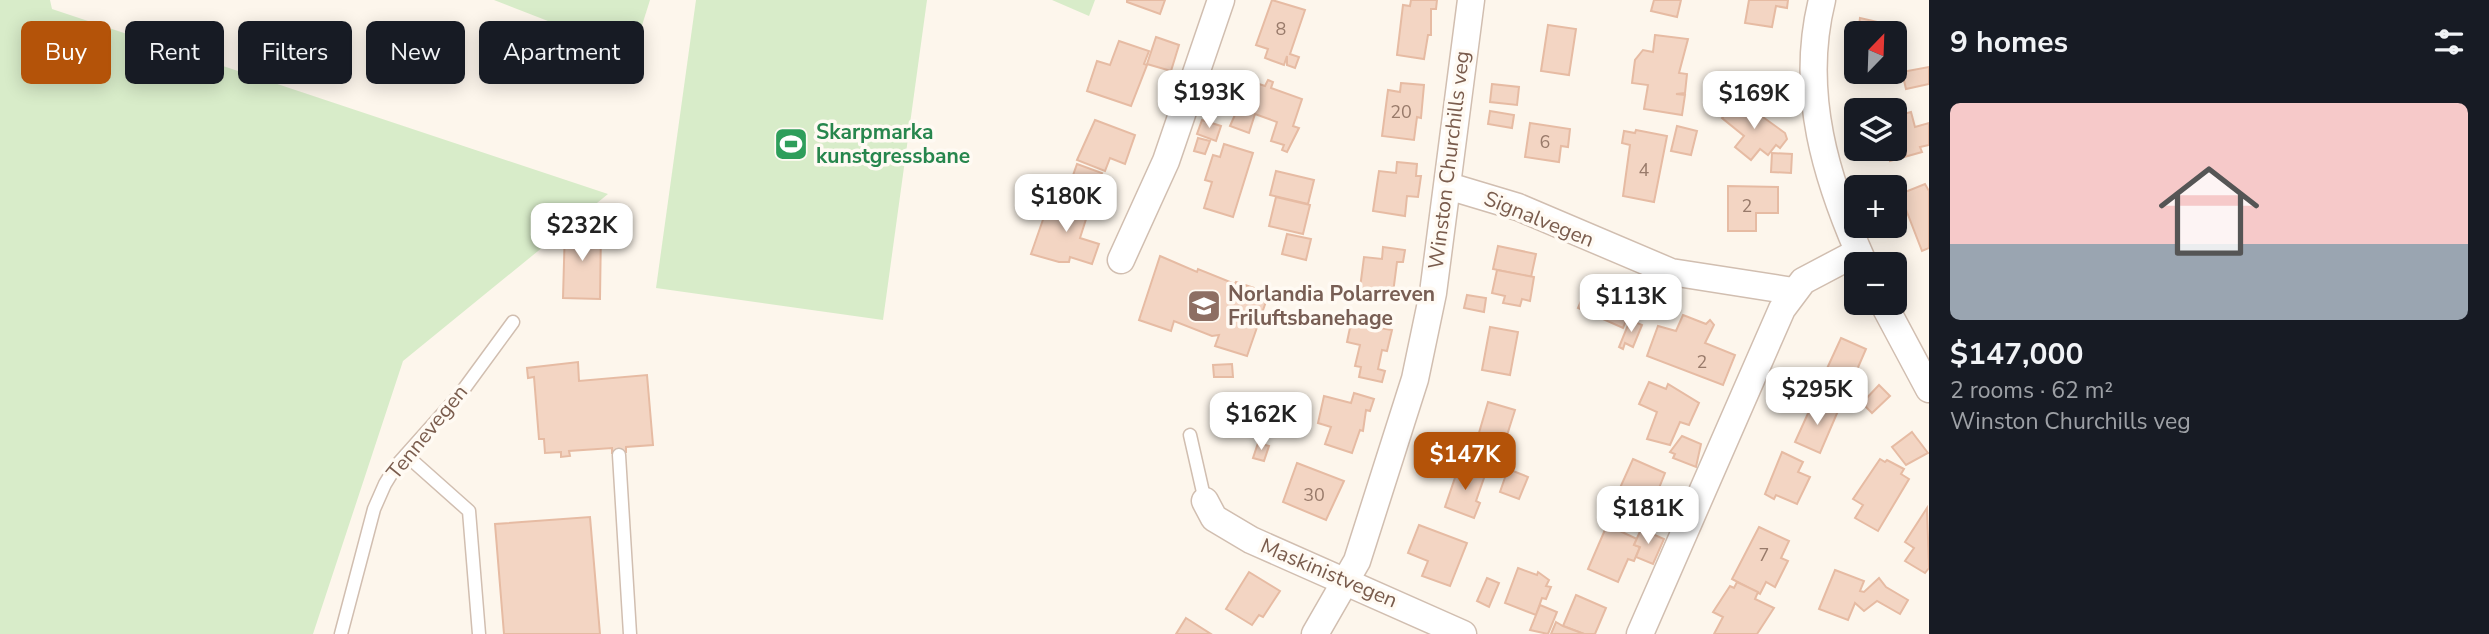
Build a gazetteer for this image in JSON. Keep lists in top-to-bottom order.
{
  "streets": {
    "street": ["Winston Churchills veg", "Signalvegen", "Maskinistvegen"],
    "lane": ["Tennevegen"]
  },
  "crossings": [
    ["Winston Churchills veg", "Signalvegen"],
    ["Winston Churchills veg", "Maskinistvegen"]
  ],
  "places": {
    "sports": ["Skarpmarka kunstgressbane"],
    "school or university": ["Norlandia Polarreven Friluftsbanehage"]
  },
  "house_numbers": [
    "8",
    "20",
    "6",
    "4",
    "2",
    "2",
    "30",
    "7"
  ],
  "north": "top right",
  "page": {
    "heading": "9 homes",
    "map_buttons": ["+", "−"],
    "chip": [
      "Buy",
      "Rent",
      "Filters",
      "New",
      "Apartment"
    ],
    "price": [
      "$193K",
      "$169K",
      "$180K",
      "$232K",
      "$113K",
      "$295K",
      "$162K",
      "$147K",
      "$181K"
    ],
    "list": [
      {
        "name": "$147,000",
        "note": "2 rooms · 62 m² · Winston Churchills veg"
      }
    ]
  }
}
